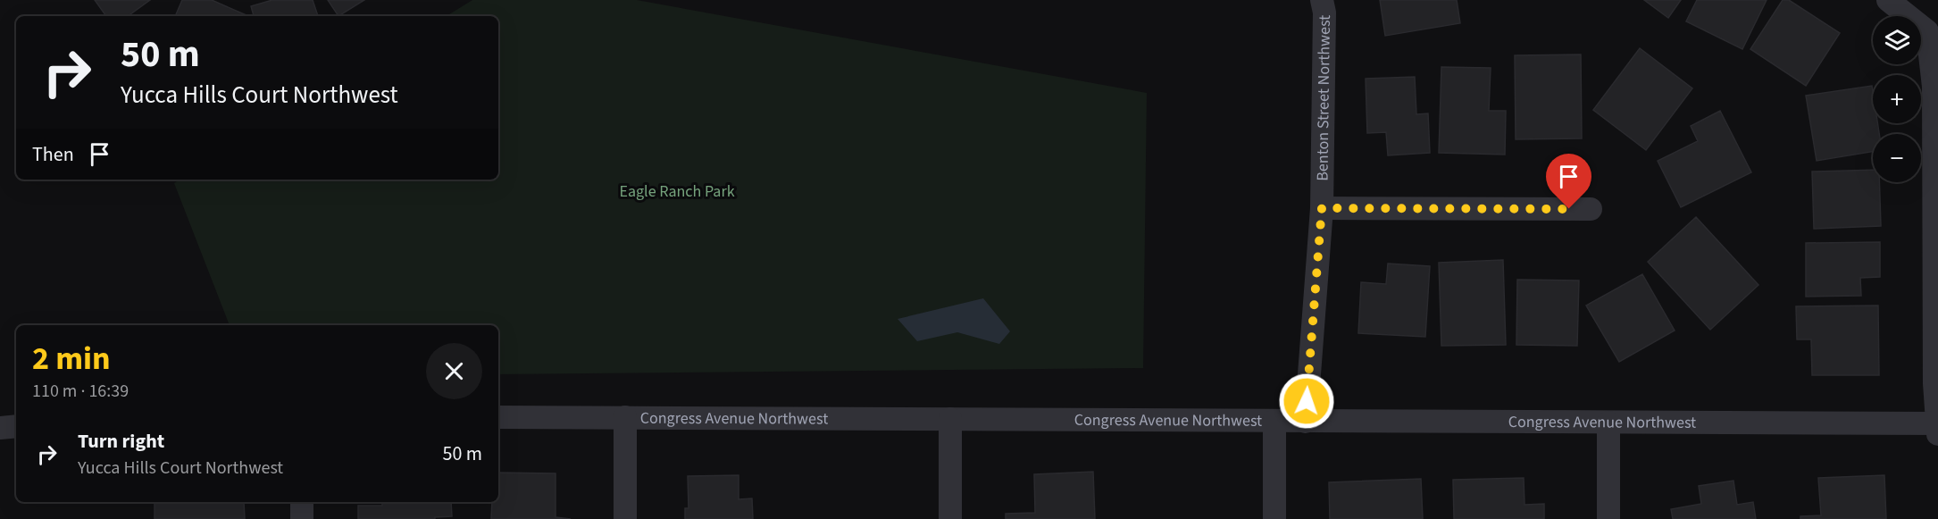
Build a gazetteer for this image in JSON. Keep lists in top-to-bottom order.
{
  "streets": {
    "street": ["Benton Street Northwest", "Congress Avenue Northwest"]
  },
  "crossings": [
    ["Benton Street Northwest", "Congress Avenue Northwest"]
  ],
  "parks": ["Eagle Ranch Park"],
  "page": {
    "map_buttons": ["+", "−"],
    "turn": ["50 m", "Yucca Hills Court Northwest"],
    "then": "Then",
    "heading": ["2 min", "110 m · 16:39"],
    "list": [
      {
        "name": "Turn right",
        "note": "Yucca Hills Court Northwest",
        "value": "50 m"
      }
    ]
  }
}
